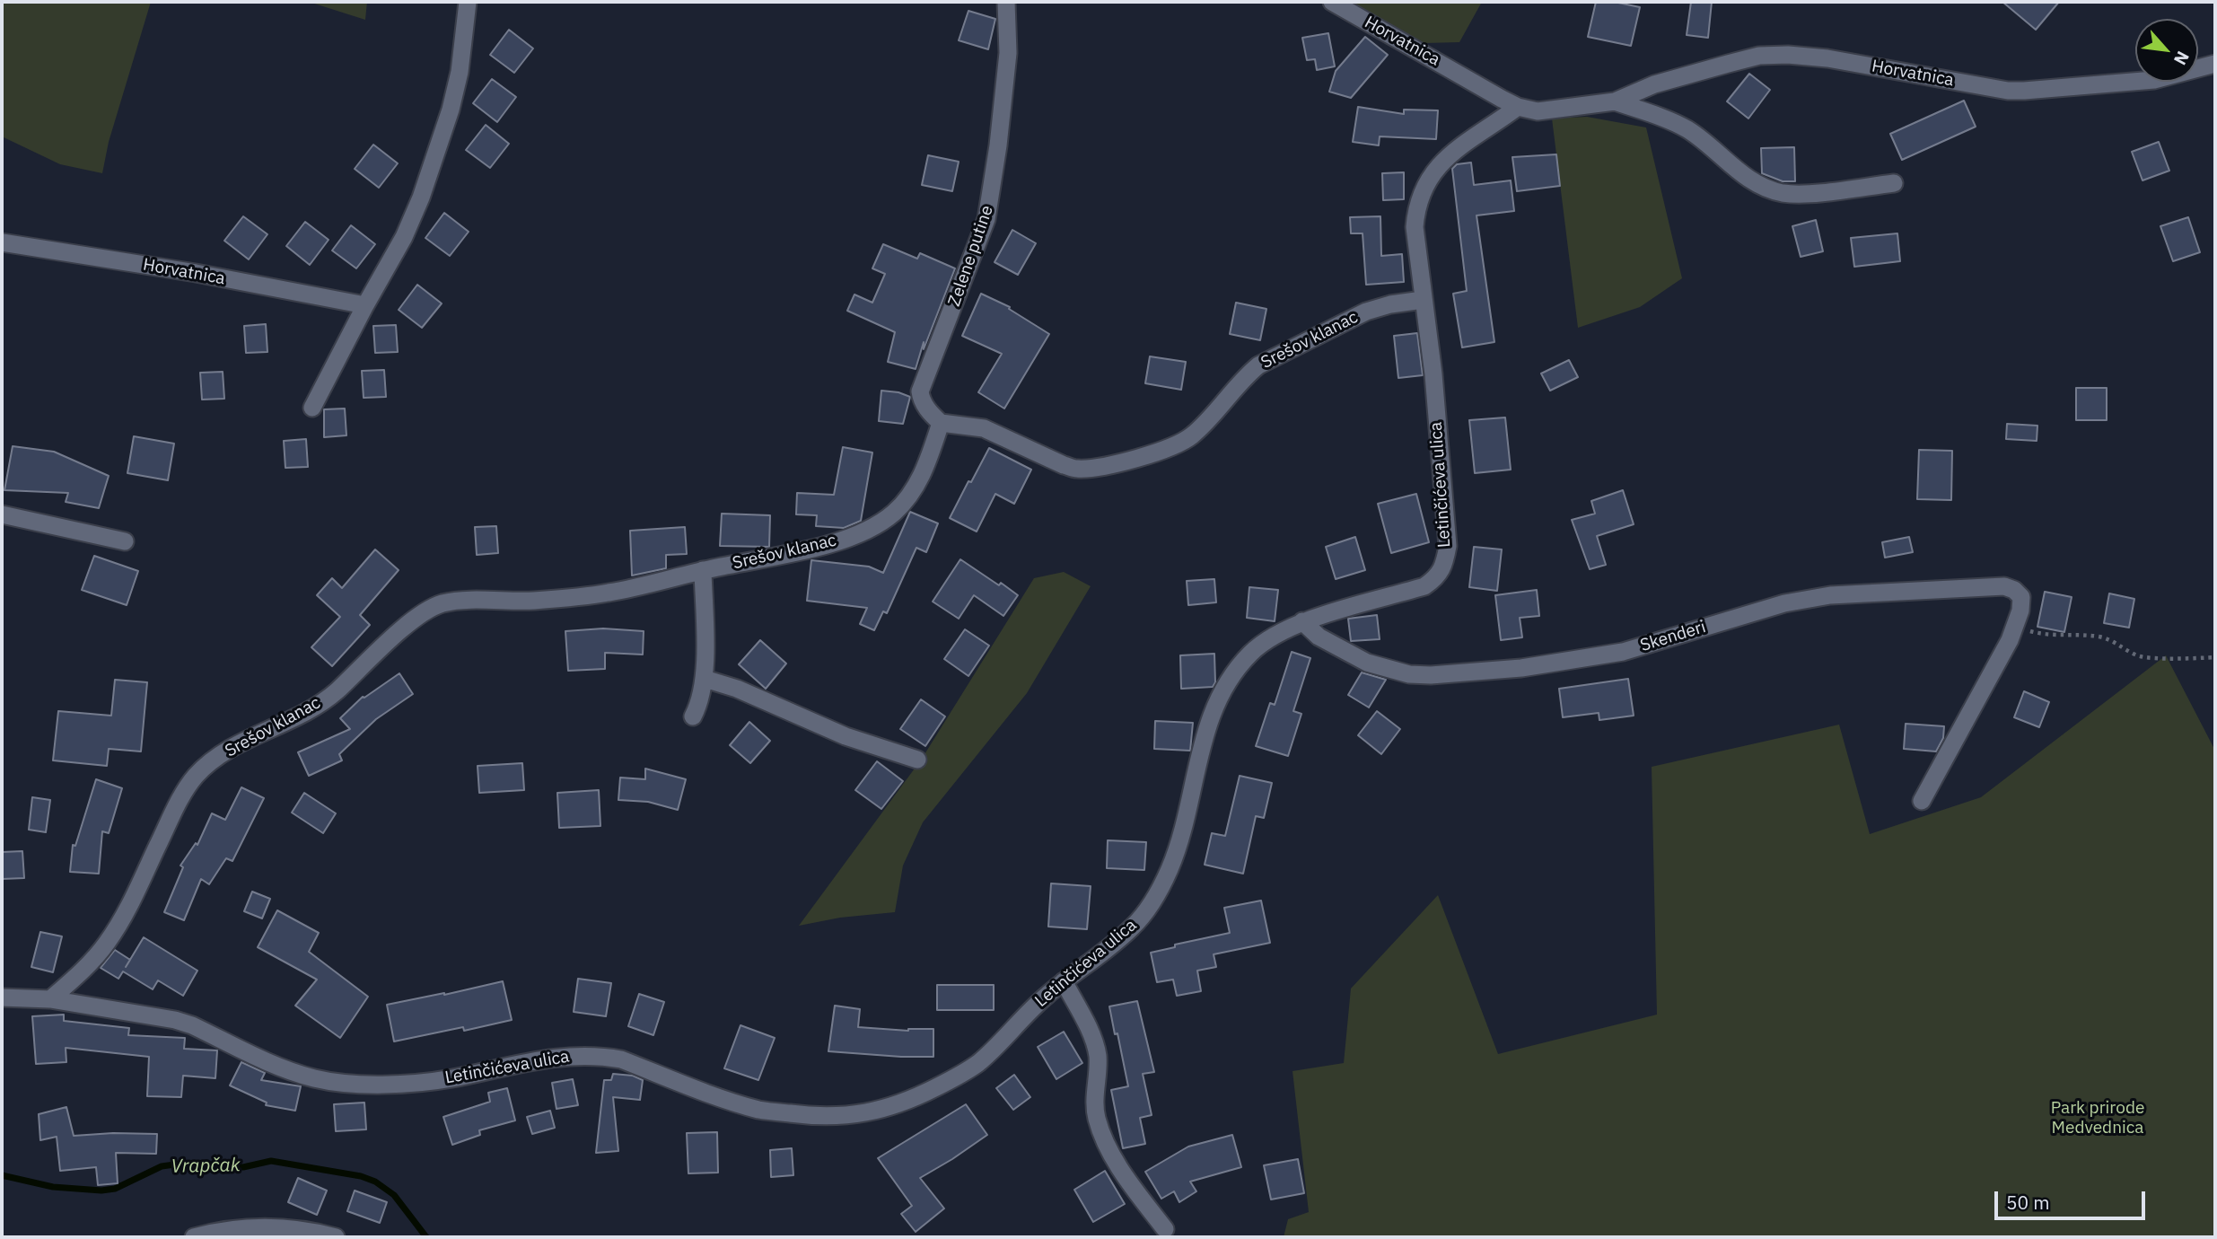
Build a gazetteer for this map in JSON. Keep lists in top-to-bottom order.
{
  "streets": {
    "street": [
      "Horvatnica",
      "Zelene putine",
      "Srešov klanac",
      "Letinčićeva ulica",
      "Skenderi"
    ]
  },
  "crossings": [
    ["Horvatnica", "Letinčićeva ulica"],
    ["Zelene putine", "Srešov klanac"],
    ["Srešov klanac", "Letinčićeva ulica"],
    ["Letinčićeva ulica", "Skenderi"]
  ],
  "water": ["Vrapčak"],
  "parks": ["Park prirode Medvednica"],
  "scale_bar": "50 m",
  "north": "bottom right"
}
